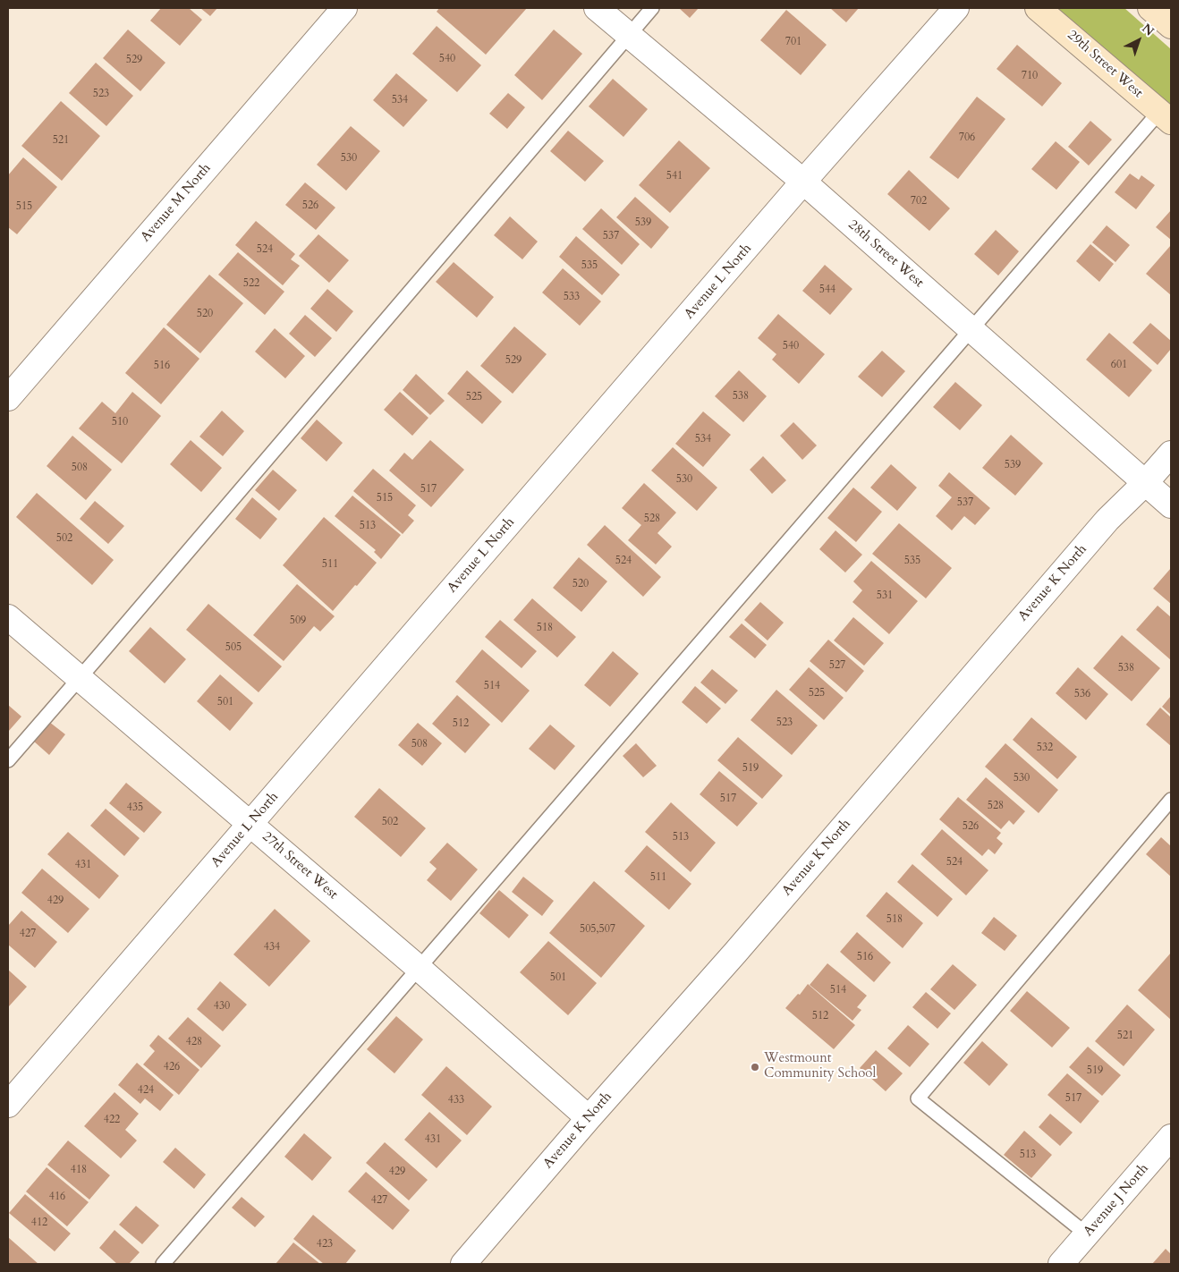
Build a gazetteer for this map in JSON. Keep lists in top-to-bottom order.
{
  "streets": {
    "street": [
      "29th Street West",
      "Avenue M North",
      "28th Street West",
      "Avenue L North",
      "Avenue K North",
      "27th Street West",
      "Avenue J North"
    ]
  },
  "crossings": [
    ["28th Street West", "Avenue L North"],
    ["28th Street West", "Avenue K North"],
    ["Avenue L North", "27th Street West"],
    ["Avenue K North", "27th Street West"]
  ],
  "places": ["Westmount Community School"],
  "house_numbers": [
    "701",
    "540",
    "529",
    "710",
    "523",
    "534",
    "706",
    "521",
    "530",
    "541",
    "702",
    "526",
    "515",
    "539",
    "537",
    "524",
    "535",
    "522",
    "544",
    "533",
    "520",
    "540",
    "529",
    "601",
    "516",
    "538",
    "525",
    "510",
    "534",
    "539",
    "508",
    "530",
    "517",
    "515",
    "537",
    "528",
    "513",
    "502",
    "524",
    "535",
    "511",
    "520",
    "531",
    "509",
    "518",
    "505",
    "527",
    "538",
    "514",
    "525",
    "536",
    "501",
    "523",
    "512",
    "508",
    "532",
    "519",
    "530",
    "517",
    "528",
    "435",
    "502",
    "526",
    "513",
    "524",
    "431",
    "511",
    "429",
    "518",
    "505,507",
    "427",
    "434",
    "516",
    "501",
    "514",
    "430",
    "512",
    "521",
    "428",
    "426",
    "519",
    "424",
    "517",
    "433",
    "422",
    "431",
    "513",
    "418",
    "429",
    "416",
    "427",
    "412",
    "423"
  ],
  "north": "top right"
}
